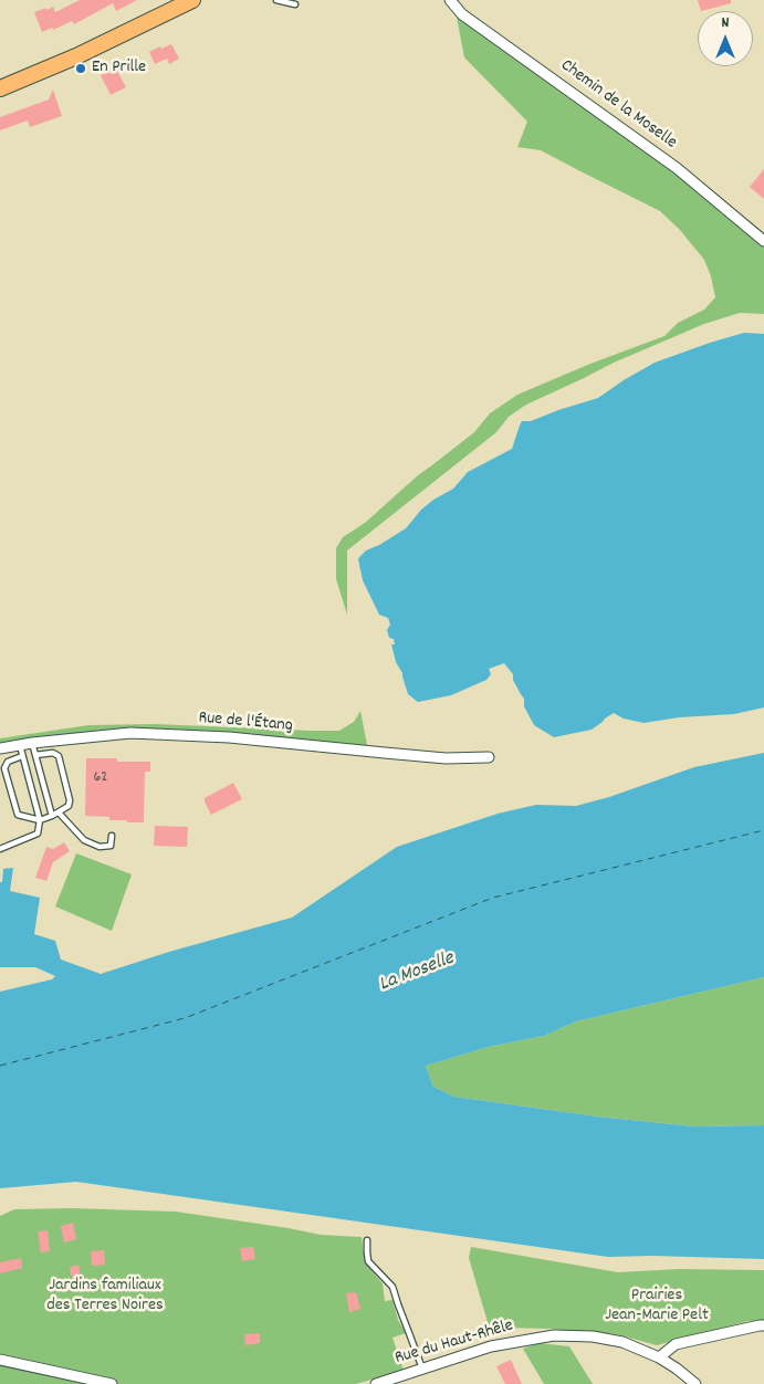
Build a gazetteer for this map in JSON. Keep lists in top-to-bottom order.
{
  "streets": {
    "street": ["Chemin de la Moselle", "Rue de l'Étang", "Rue du Haut-Rhêle"]
  },
  "water": ["La Moselle"],
  "parks": ["Jardins familiaux des Terres Noires", "Prairies Jean-Marie Pelt"],
  "places": ["En Prille"],
  "house_numbers": ["62"],
  "north": "top"
}
